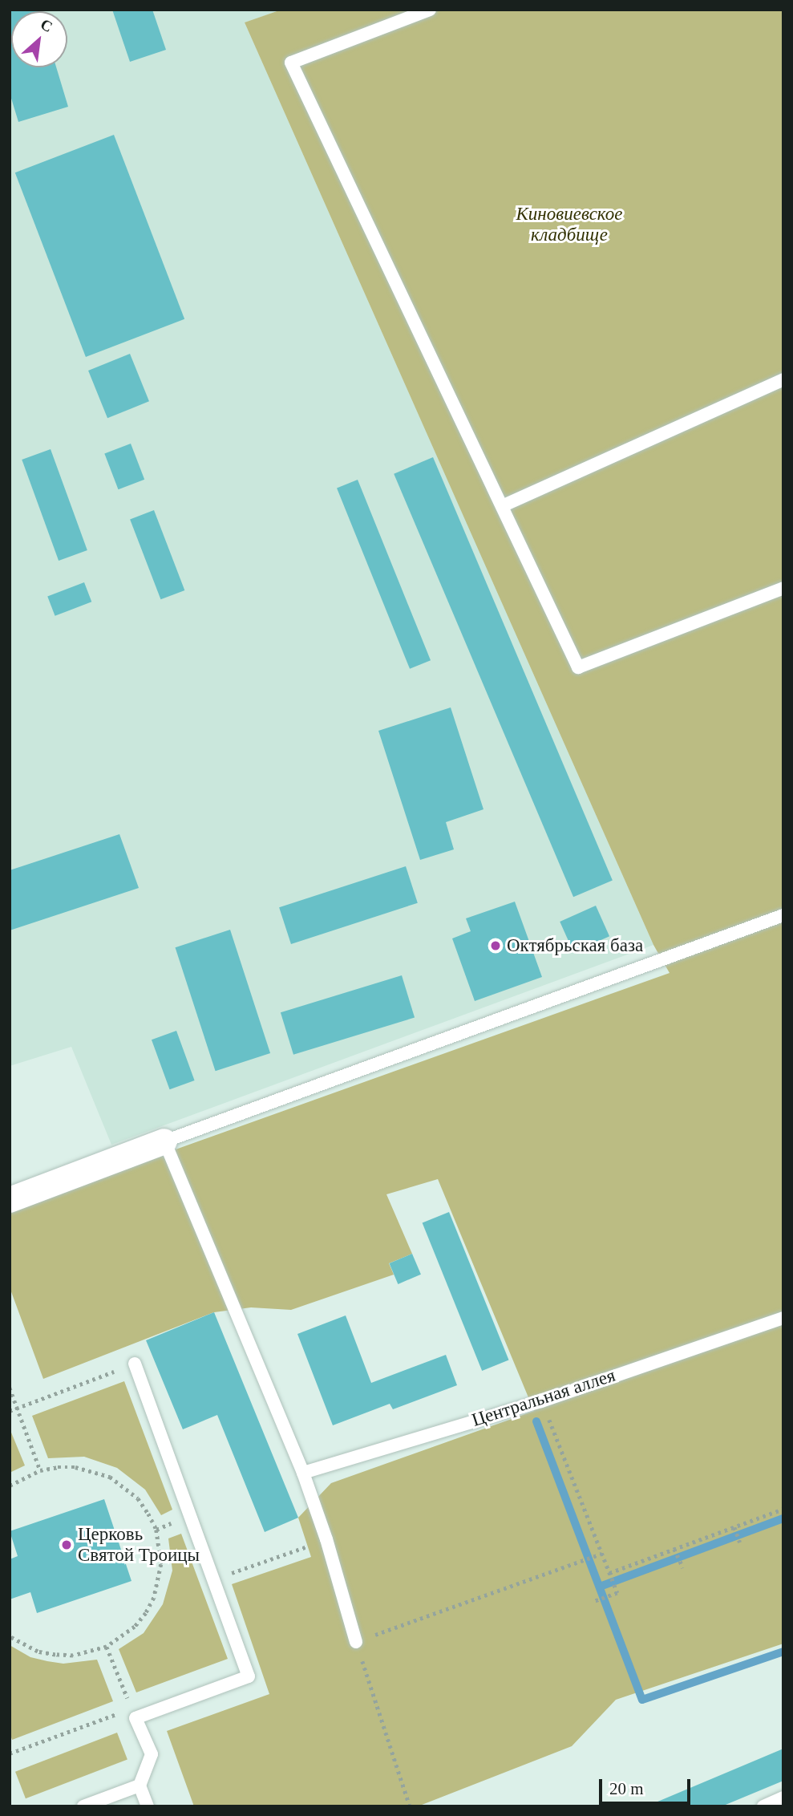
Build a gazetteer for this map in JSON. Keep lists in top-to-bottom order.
{
  "streets": {
    "lane": ["Центральная аллея"]
  },
  "parks": ["Киновиевское кладбище"],
  "places": ["Октябрьская база", "Церковь Святой Троицы"],
  "scale_bar": "20 m",
  "north": "top right"
}
